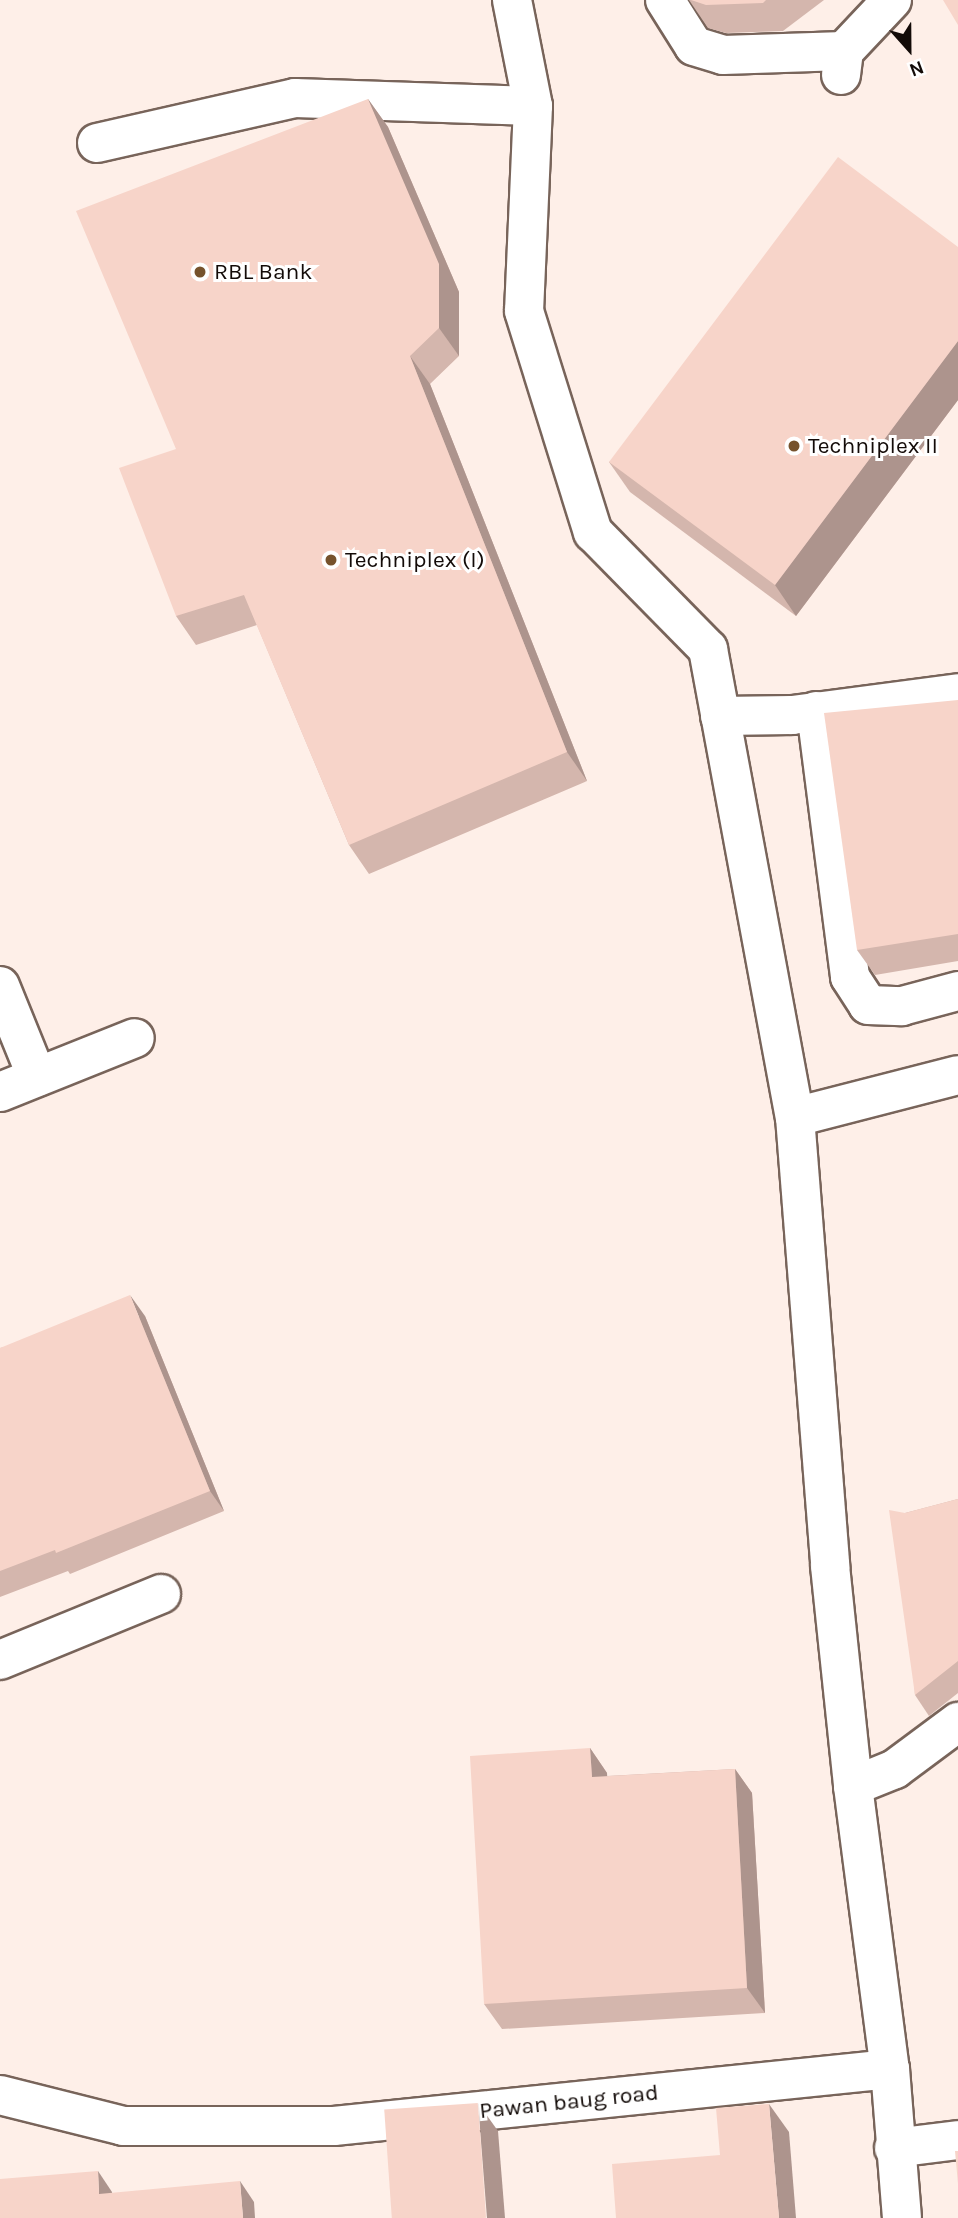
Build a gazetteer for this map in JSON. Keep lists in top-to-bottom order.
{
  "streets": {
    "street": ["Pawan baug road"]
  },
  "places": ["RBL Bank", "Techniplex II", "Techniplex (I)"],
  "north": "bottom"
}
